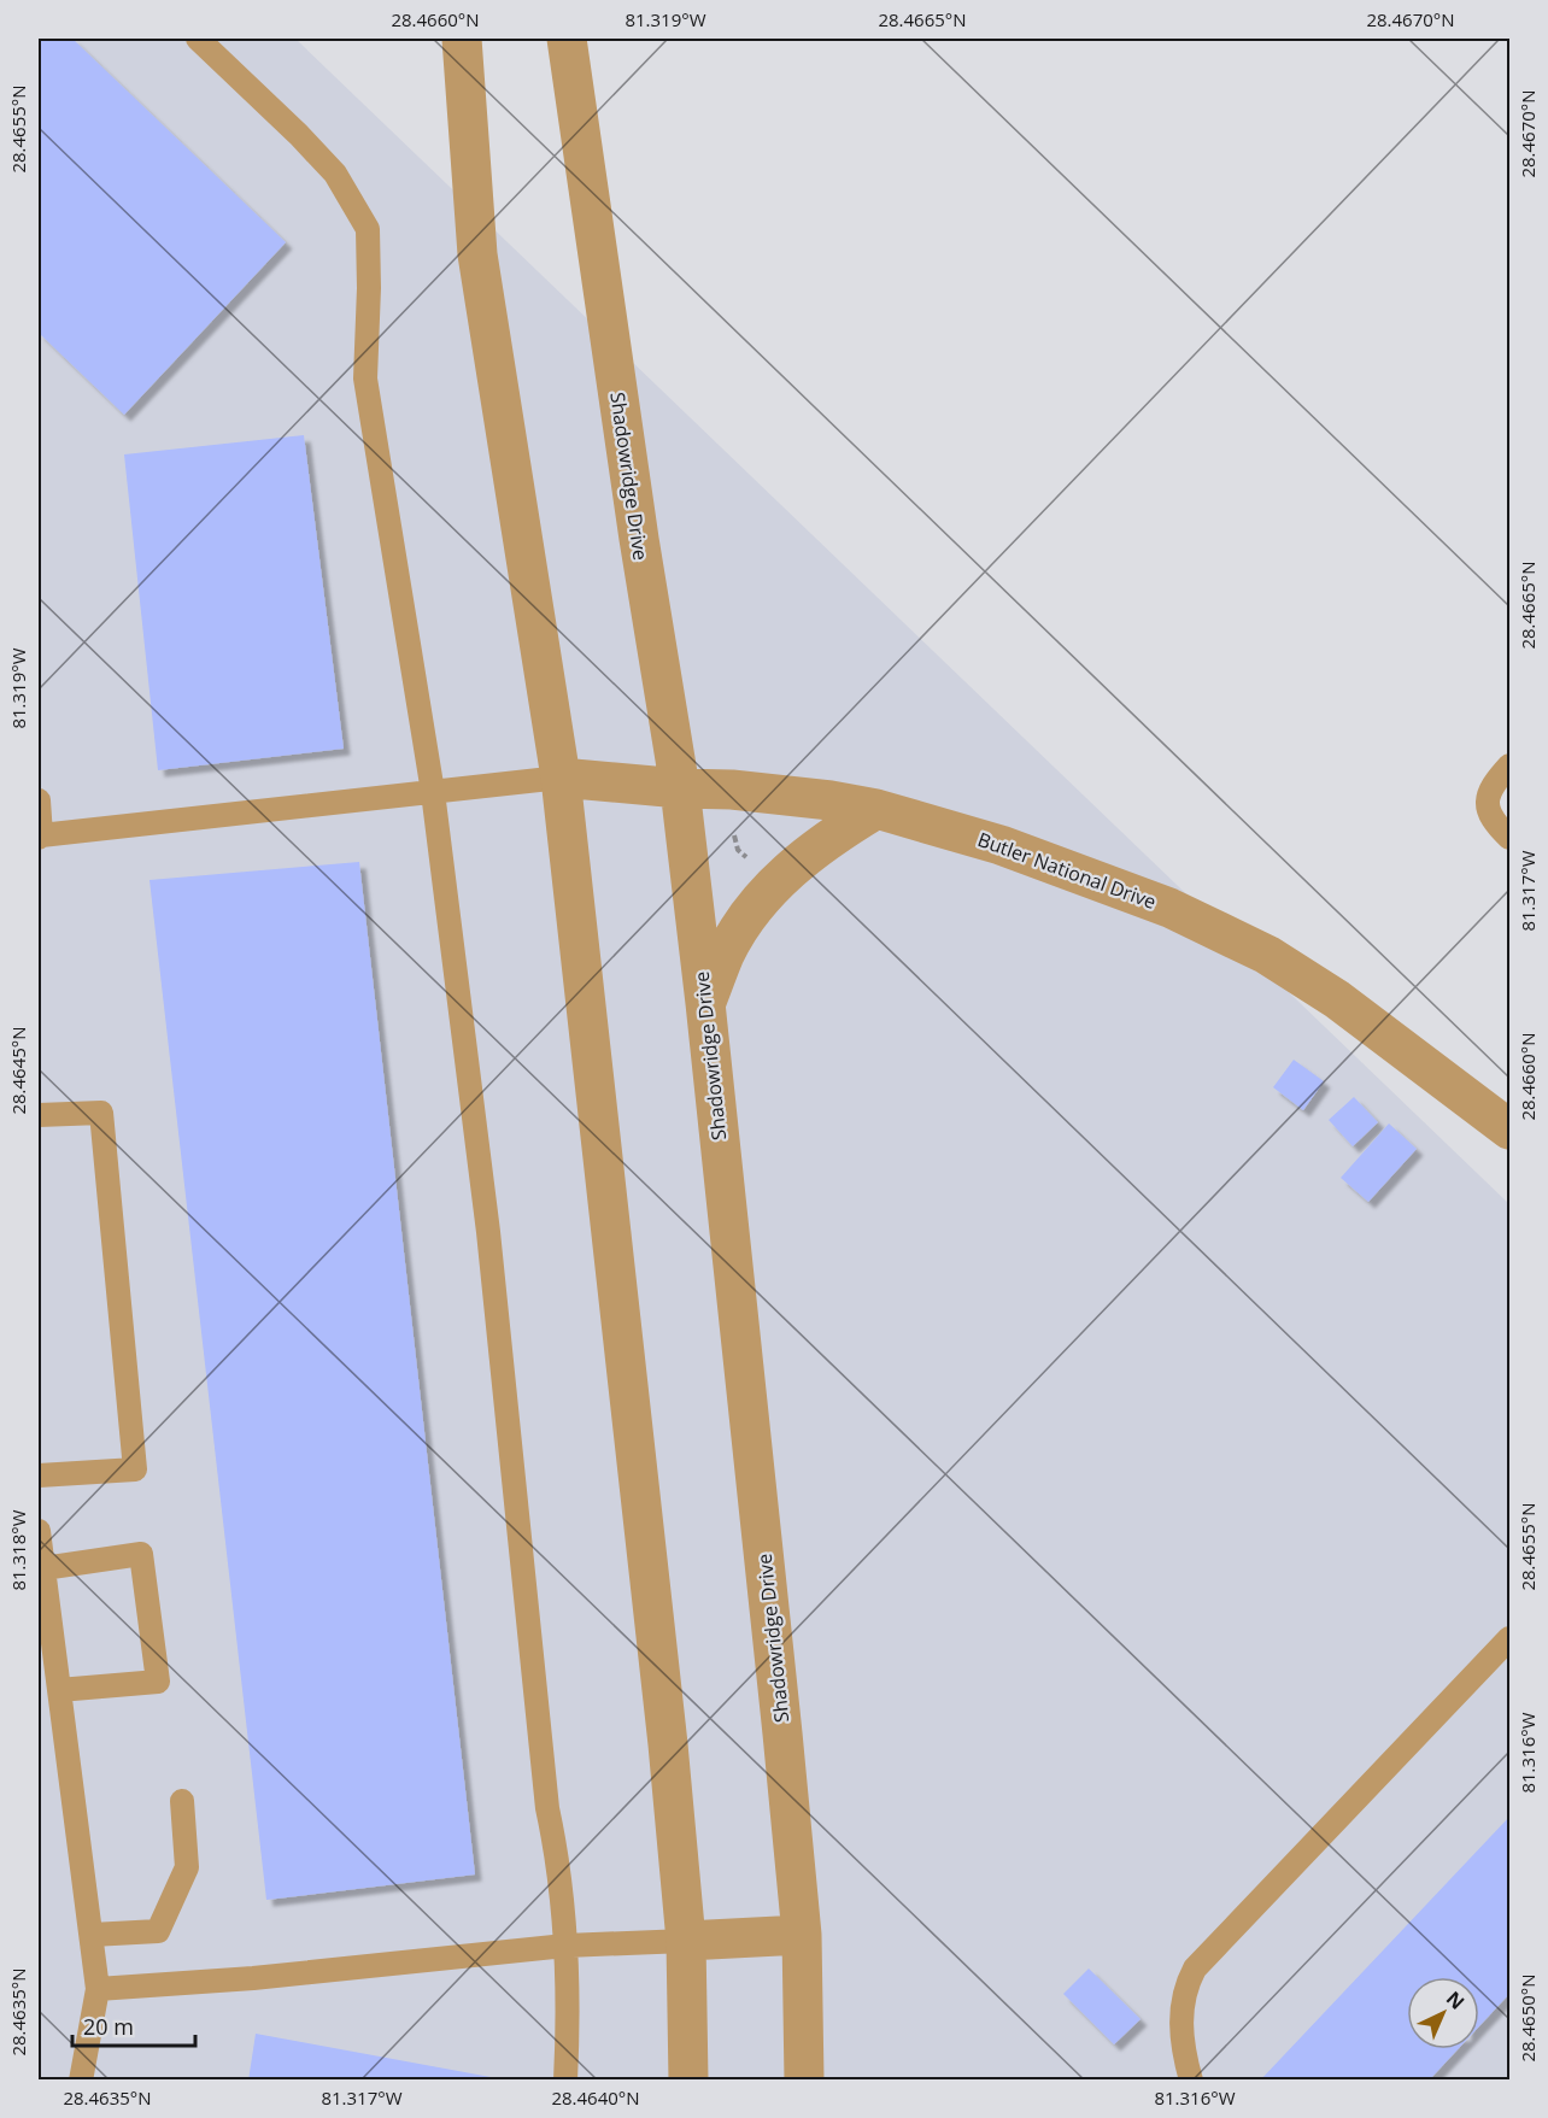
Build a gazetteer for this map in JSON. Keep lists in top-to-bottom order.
{
  "streets": {
    "street": ["Shadowridge Drive", "Butler National Drive"]
  },
  "crossings": [
    ["Shadowridge Drive", "Butler National Drive"]
  ],
  "scale_bar": "20 m",
  "north": "top right",
  "coordinates": [
    "28.4660°N",
    "81.319°W",
    "28.4665°N",
    "28.4670°N",
    "28.4655°N",
    "81.317°W",
    "28.4645°N",
    "81.318°W",
    "81.316°W",
    "28.4635°N",
    "28.4650°N",
    "28.4640°N"
  ]
}
